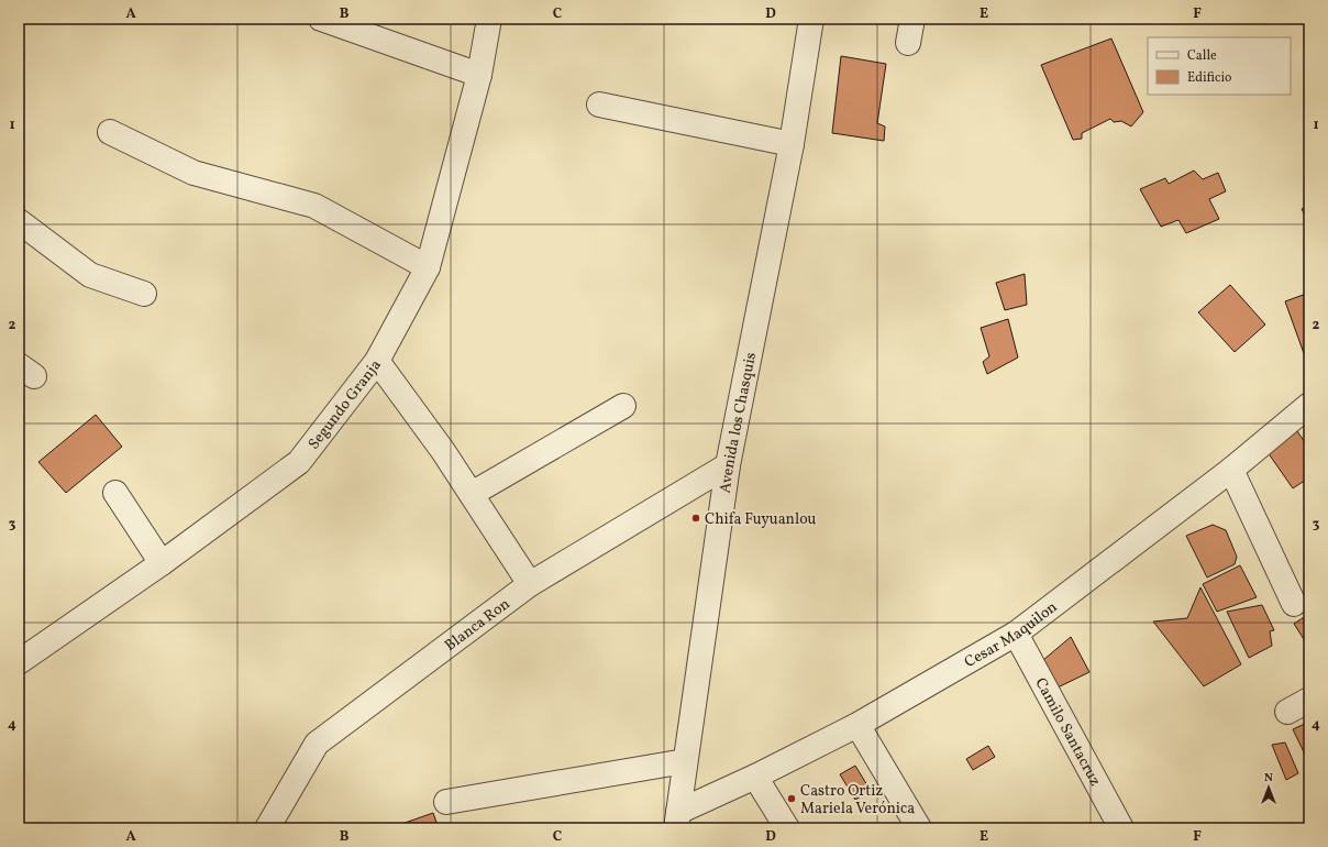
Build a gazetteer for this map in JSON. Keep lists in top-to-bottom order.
{
  "streets": {
    "street": [
      "Segundo Granja",
      "Avenida los Chasquis",
      "Blanca Ron",
      "Cesar Maquilon",
      "Camilo Santacruz"
    ]
  },
  "crossings": [
    ["Avenida los Chasquis", "Blanca Ron"],
    ["Avenida los Chasquis", "Cesar Maquilon"],
    ["Cesar Maquilon", "Camilo Santacruz"]
  ],
  "places": ["Chifa Fuyuanlou", "Castro Ortiz Mariela Verónica"],
  "legend": ["Calle", "Edificio"],
  "north": "top",
  "grid": {
    "columns": [
      "A",
      "B",
      "C",
      "D",
      "E",
      "F"
    ],
    "rows": [
      "1",
      "2",
      "3",
      "4"
    ]
  }
}
